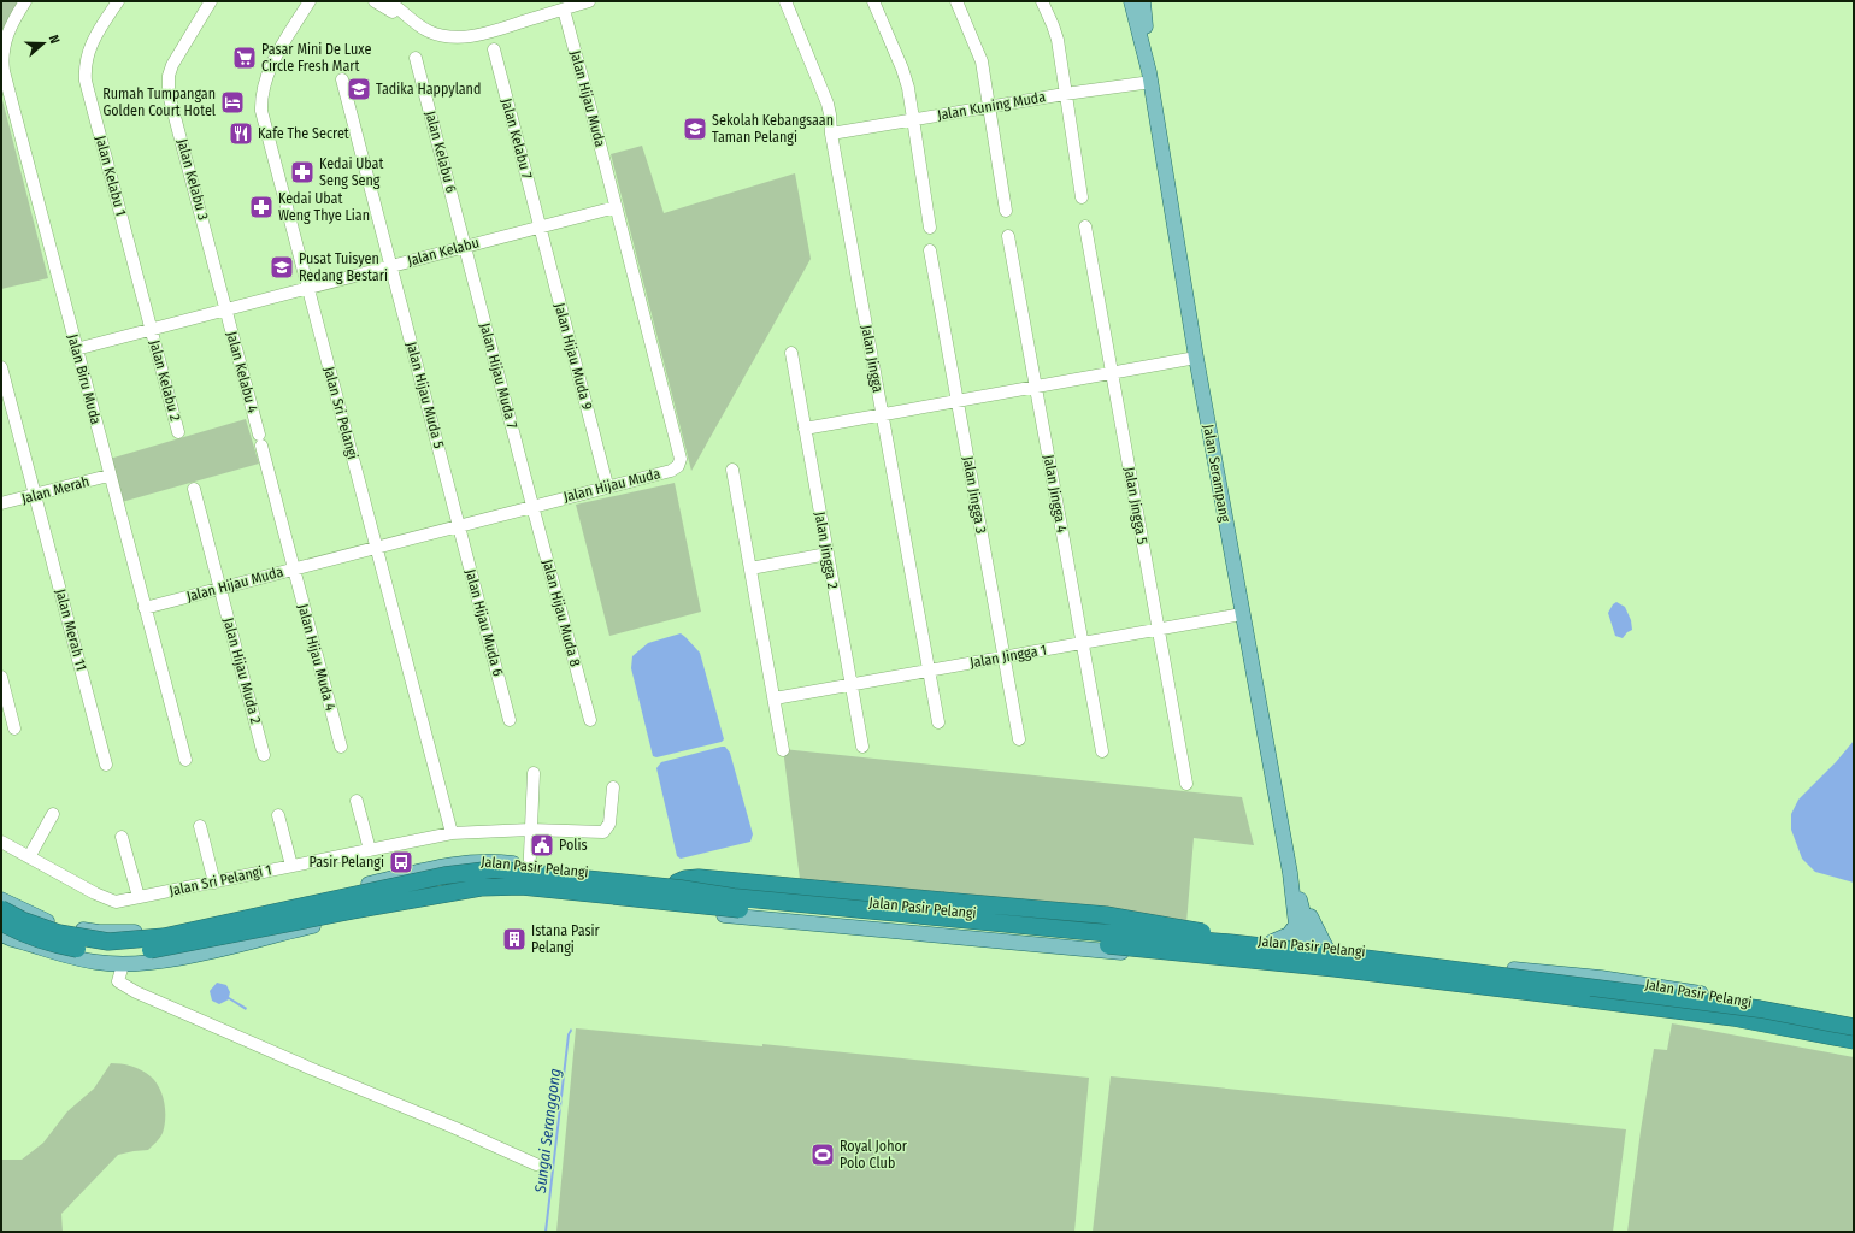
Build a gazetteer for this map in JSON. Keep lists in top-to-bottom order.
{
  "streets": {
    "main road": ["Jalan Serampang", "Jalan Pasir Pelangi"],
    "street": [
      "Jalan Hijau Muda",
      "Jalan Kuning Muda",
      "Jalan Kelabu 7",
      "Jalan Kelabu 6",
      "Jalan Kelabu 1",
      "Jalan Kelabu 3",
      "Jalan Kelabu",
      "Jalan Hijau Muda 9",
      "Jalan Jingga",
      "Jalan Kelabu 4",
      "Jalan Hijau Muda 7",
      "Jalan Biru Muda",
      "Jalan Kelabu 2",
      "Jalan Hijau Muda 5",
      "Jalan Sri Pelangi",
      "Jalan Merah",
      "Jalan Jingga 4",
      "Jalan Jingga 3",
      "Jalan Jingga 5",
      "Jalan Jingga 2",
      "Jalan Hijau Muda 8",
      "Jalan Hijau Muda 6",
      "Jalan Merah 11",
      "Jalan Jingga 1",
      "Jalan Hijau Muda 4",
      "Jalan Hijau Muda 2",
      "Jalan Sri Pelangi 1"
    ]
  },
  "crossings": [
    ["Jalan Hijau Muda", "Jalan Kelabu"],
    ["Jalan Hijau Muda", "Jalan Hijau Muda 9"],
    ["Jalan Hijau Muda", "Jalan Kelabu 4"],
    ["Jalan Hijau Muda", "Jalan Hijau Muda 7"],
    ["Jalan Hijau Muda", "Jalan Biru Muda"],
    ["Jalan Hijau Muda", "Jalan Hijau Muda 5"],
    ["Jalan Hijau Muda", "Jalan Sri Pelangi"],
    ["Jalan Hijau Muda", "Jalan Hijau Muda 8"],
    ["Jalan Hijau Muda", "Jalan Hijau Muda 6"],
    ["Jalan Hijau Muda", "Jalan Hijau Muda 4"],
    ["Jalan Hijau Muda", "Jalan Hijau Muda 2"],
    ["Jalan Kuning Muda", "Jalan Jingga"],
    ["Jalan Kuning Muda", "Jalan Serampang"],
    ["Jalan Kelabu 7", "Jalan Kelabu"],
    ["Jalan Kelabu 7", "Jalan Hijau Muda 9"],
    ["Jalan Kelabu 6", "Jalan Kelabu"],
    ["Jalan Kelabu 6", "Jalan Hijau Muda 7"],
    ["Jalan Kelabu 1", "Jalan Kelabu"],
    ["Jalan Kelabu 1", "Jalan Kelabu 2"],
    ["Jalan Kelabu 3", "Jalan Kelabu"],
    ["Jalan Kelabu 3", "Jalan Kelabu 4"],
    ["Jalan Kelabu", "Jalan Hijau Muda 9"],
    ["Jalan Kelabu", "Jalan Kelabu 4"],
    ["Jalan Kelabu", "Jalan Hijau Muda 7"],
    ["Jalan Kelabu", "Jalan Biru Muda"],
    ["Jalan Kelabu", "Jalan Kelabu 2"],
    ["Jalan Kelabu", "Jalan Hijau Muda 5"],
    ["Jalan Kelabu", "Jalan Sri Pelangi"],
    ["Jalan Jingga", "Jalan Jingga 1"],
    ["Jalan Kelabu 4", "Jalan Hijau Muda 4"],
    ["Jalan Hijau Muda 7", "Jalan Hijau Muda 8"],
    ["Jalan Biru Muda", "Jalan Merah"],
    ["Jalan Hijau Muda 5", "Jalan Hijau Muda 6"],
    ["Jalan Sri Pelangi", "Jalan Sri Pelangi 1"],
    ["Jalan Serampang", "Jalan Jingga 1"],
    ["Jalan Serampang", "Jalan Pasir Pelangi"],
    ["Jalan Merah", "Jalan Merah 11"],
    ["Jalan Jingga 4", "Jalan Jingga 1"],
    ["Jalan Jingga 3", "Jalan Jingga 1"],
    ["Jalan Jingga 5", "Jalan Jingga 1"],
    ["Jalan Jingga 2", "Jalan Jingga 1"]
  ],
  "water": ["Sungai Seranggong"],
  "places": {
    "supermarket": ["Pasar Mini De Luxe Circle Fresh Mart"],
    "school or university": ["Tadika Happyland", "Sekolah Kebangsaan Taman Pelangi", "Pusat Tuisyen Redang Bestari"],
    "hotel": ["Rumah Tumpangan Golden Court Hotel"],
    "restaurant": ["Kafe The Secret"],
    "pharmacy": ["Kedai Ubat Seng Seng", "Kedai Ubat Weng Thye Lian"],
    "public building": ["Polis"],
    "bus stop": ["Pasir Pelangi"],
    "building": ["Istana Pasir Pelangi"],
    "sports": ["Royal Johor Polo Club"]
  },
  "north": "right"
}
